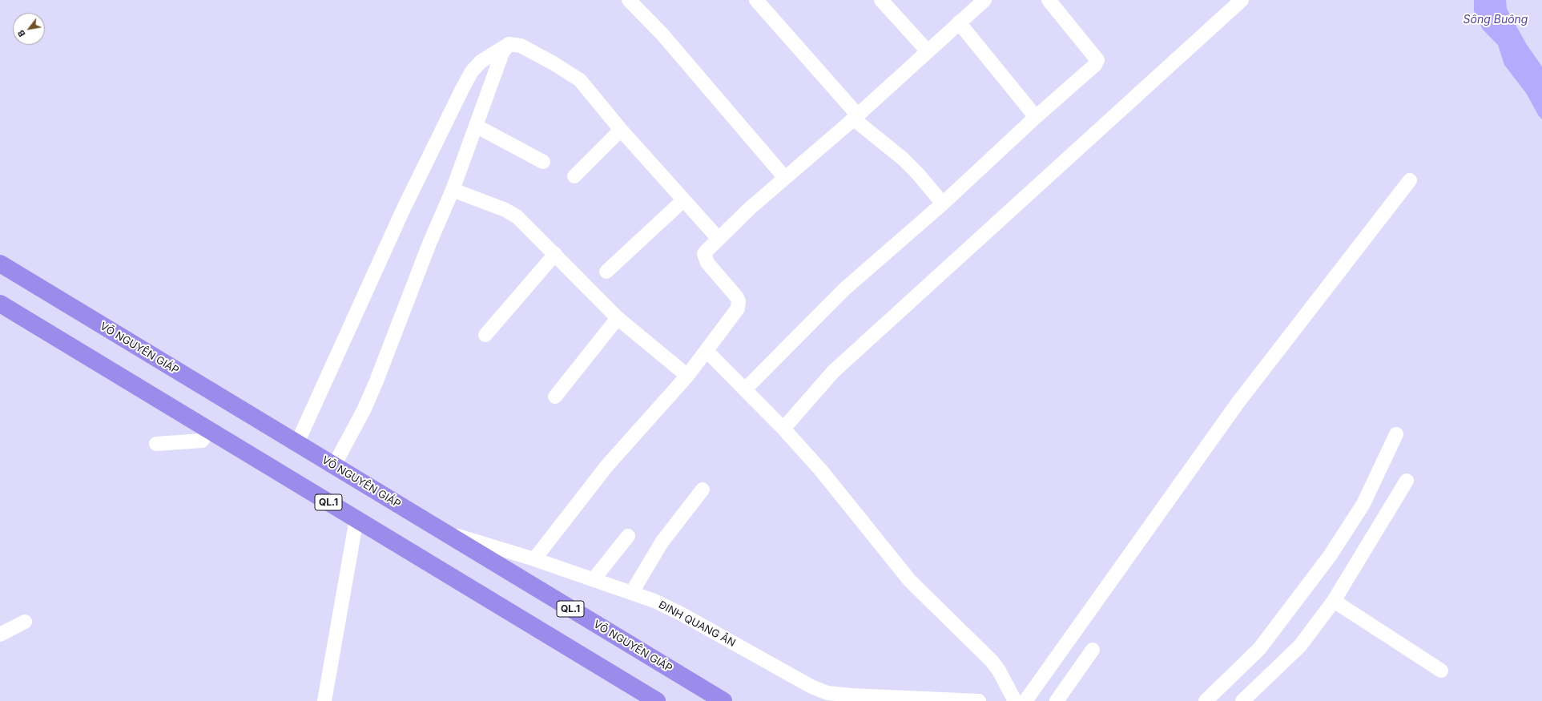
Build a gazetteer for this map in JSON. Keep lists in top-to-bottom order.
{
  "streets": {
    "highway": ["VÕ NGUYÊN GIÁP", "QL.1"],
    "street": ["ĐINH QUANG ÂN"]
  },
  "crossings": [
    ["VÕ NGUYÊN GIÁP", "ĐINH QUANG ÂN"]
  ],
  "water": ["Sông Buông"],
  "north": "bottom left"
}
